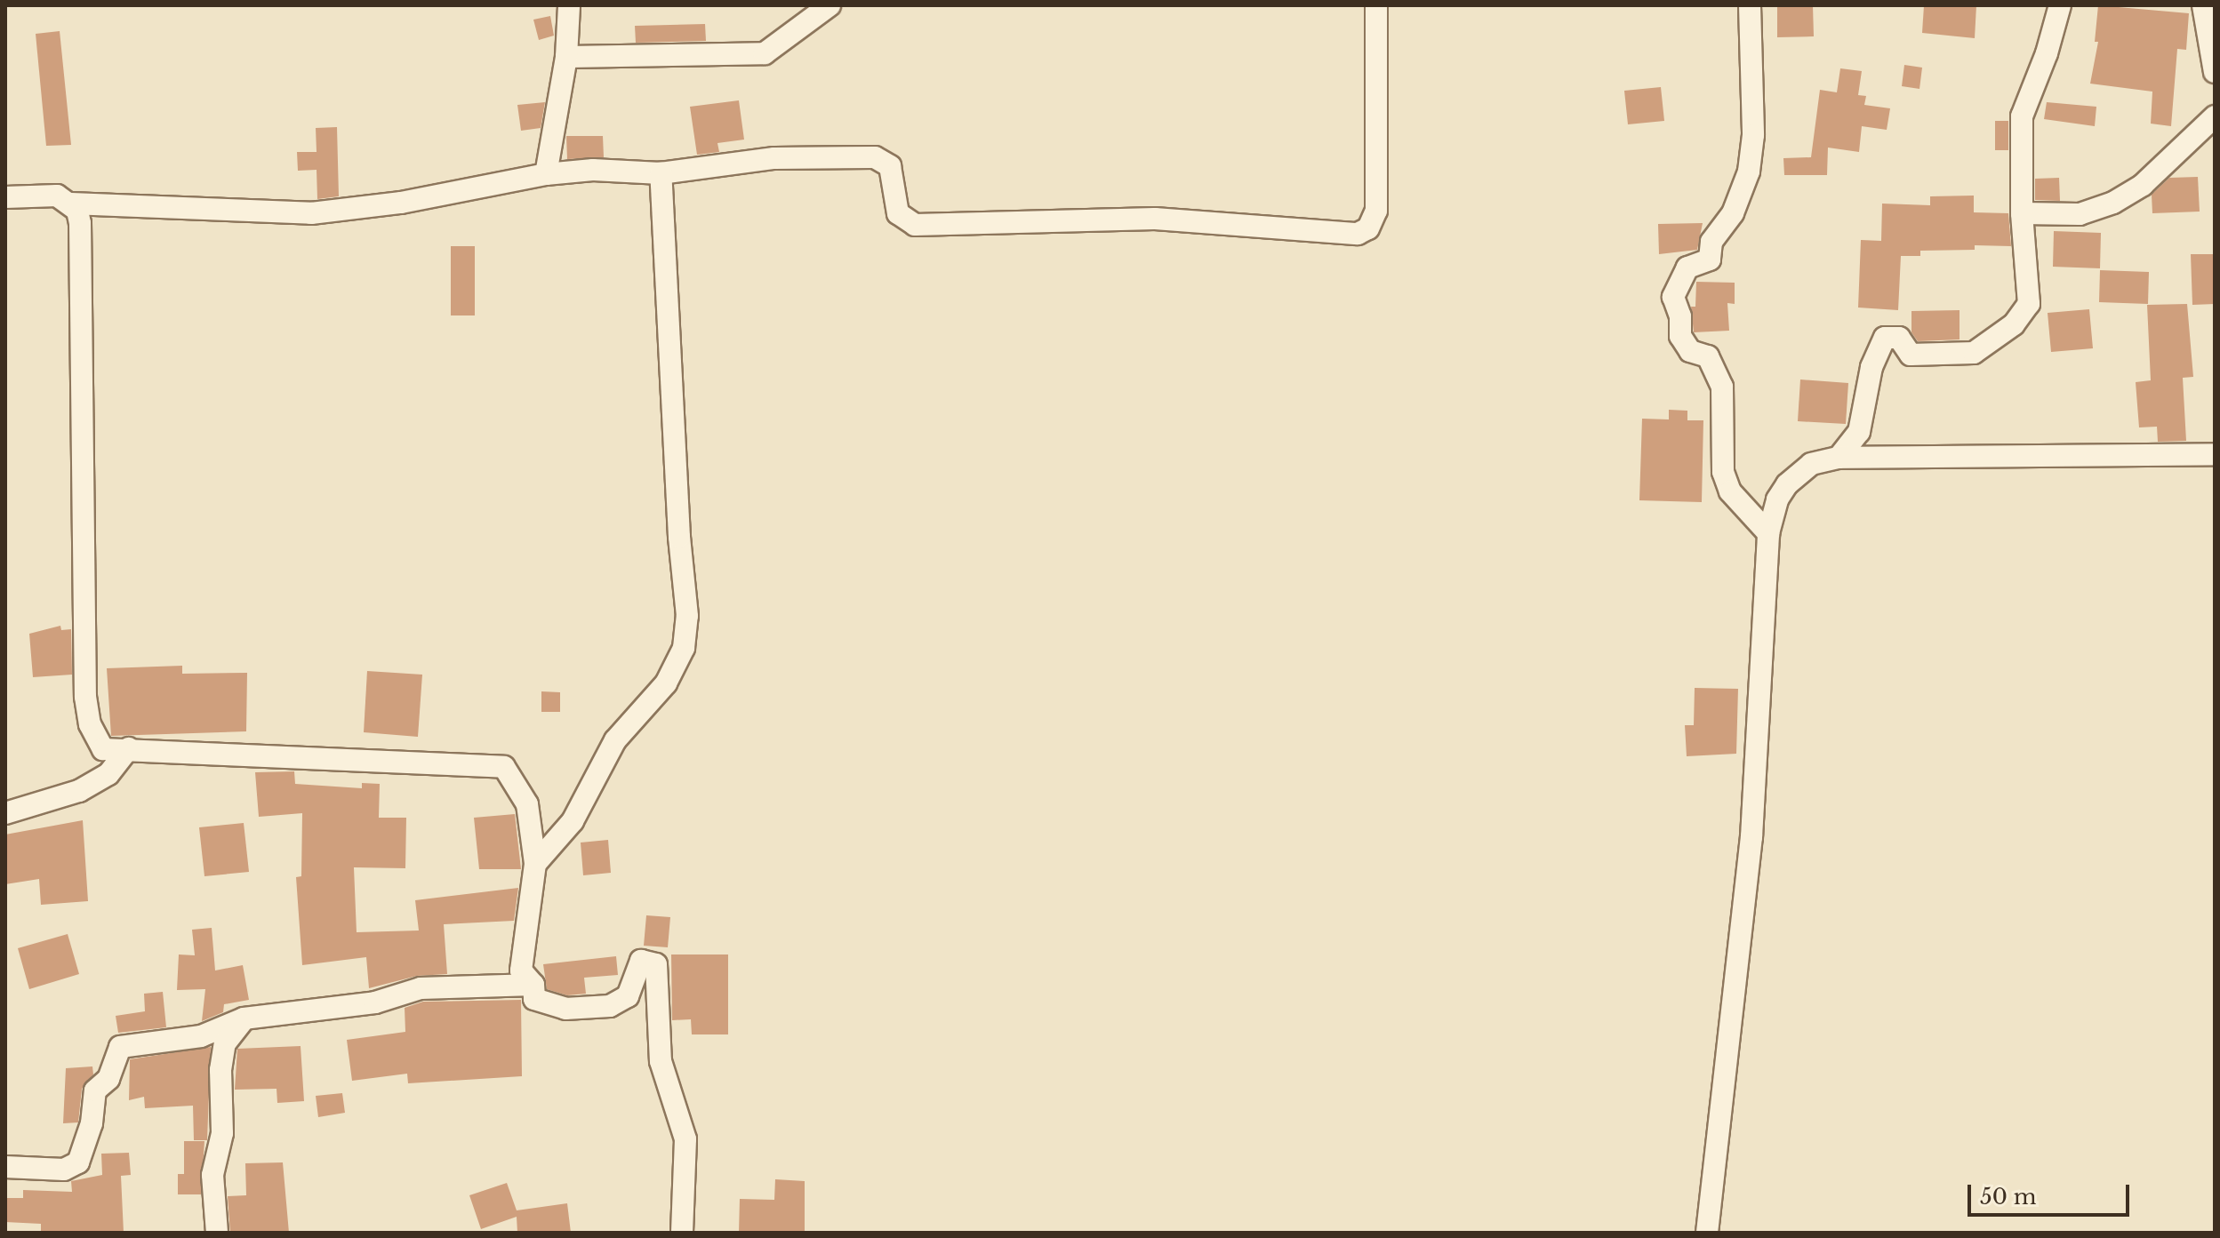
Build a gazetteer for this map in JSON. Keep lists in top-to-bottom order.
{
  "scale_bar": "50 m"
}
